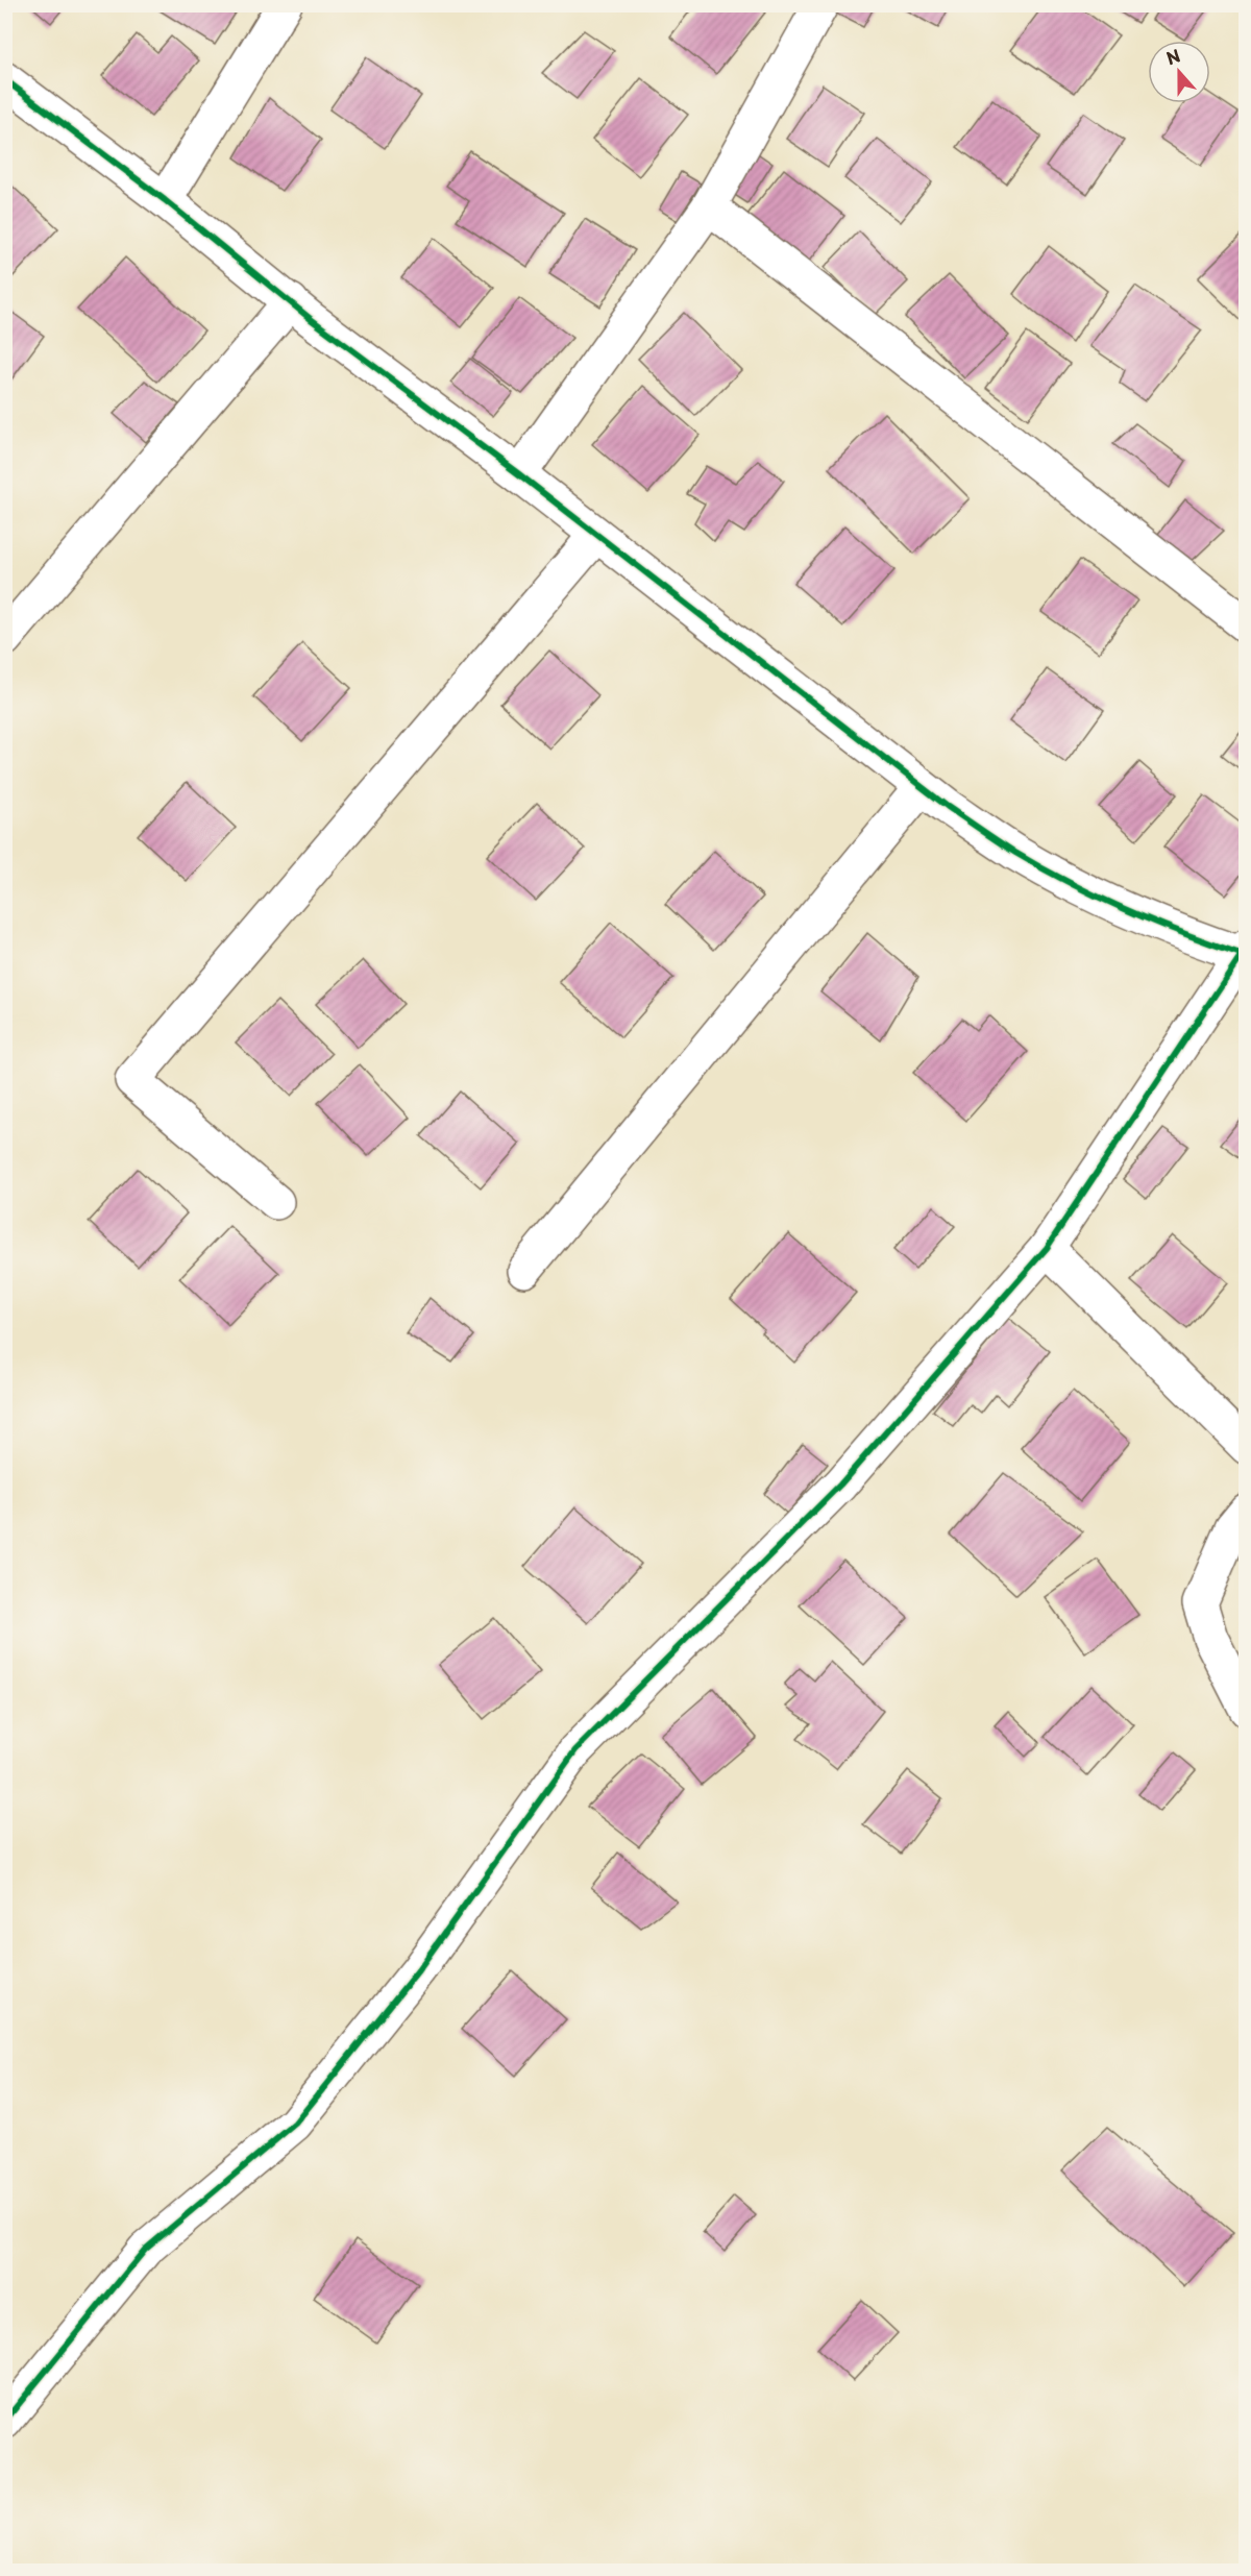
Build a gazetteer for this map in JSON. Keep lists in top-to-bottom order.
{
  "north": "top"
}
